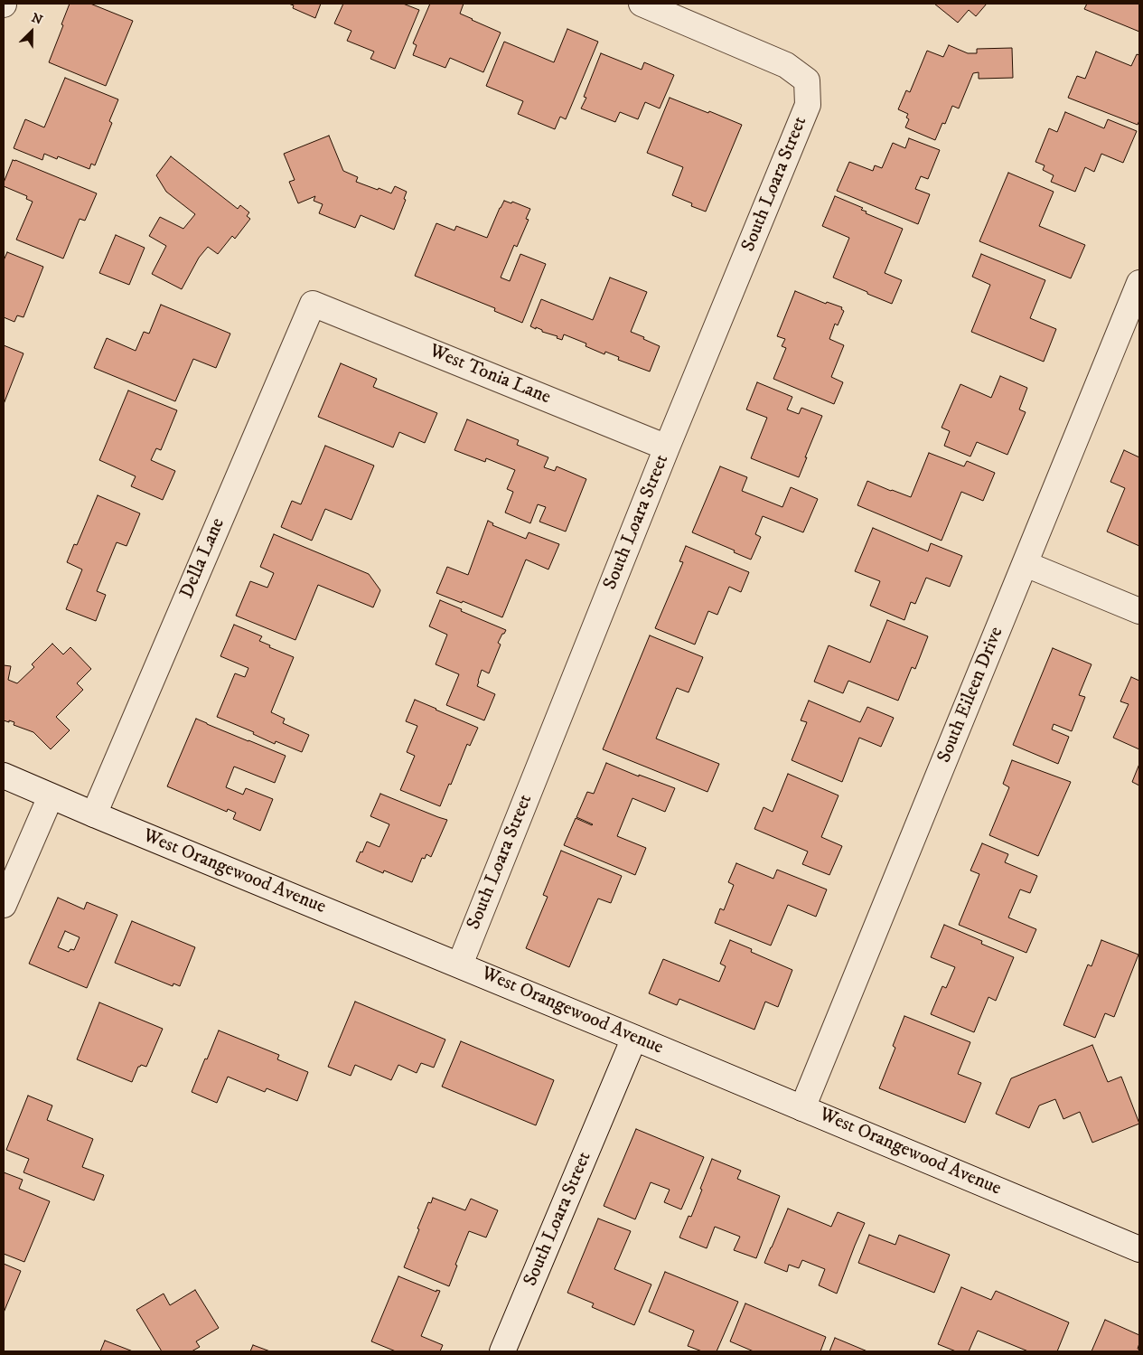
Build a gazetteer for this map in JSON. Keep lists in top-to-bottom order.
{
  "streets": {
    "street": [
      "South Loara Street",
      "West Tonia Lane",
      "Della Lane",
      "South Eileen Drive",
      "West Orangewood Avenue"
    ]
  },
  "crossings": [
    ["South Loara Street", "West Tonia Lane"],
    ["South Loara Street", "West Orangewood Avenue"],
    ["West Tonia Lane", "Della Lane"],
    ["Della Lane", "West Orangewood Avenue"],
    ["South Eileen Drive", "West Orangewood Avenue"]
  ],
  "north": "top right"
}
